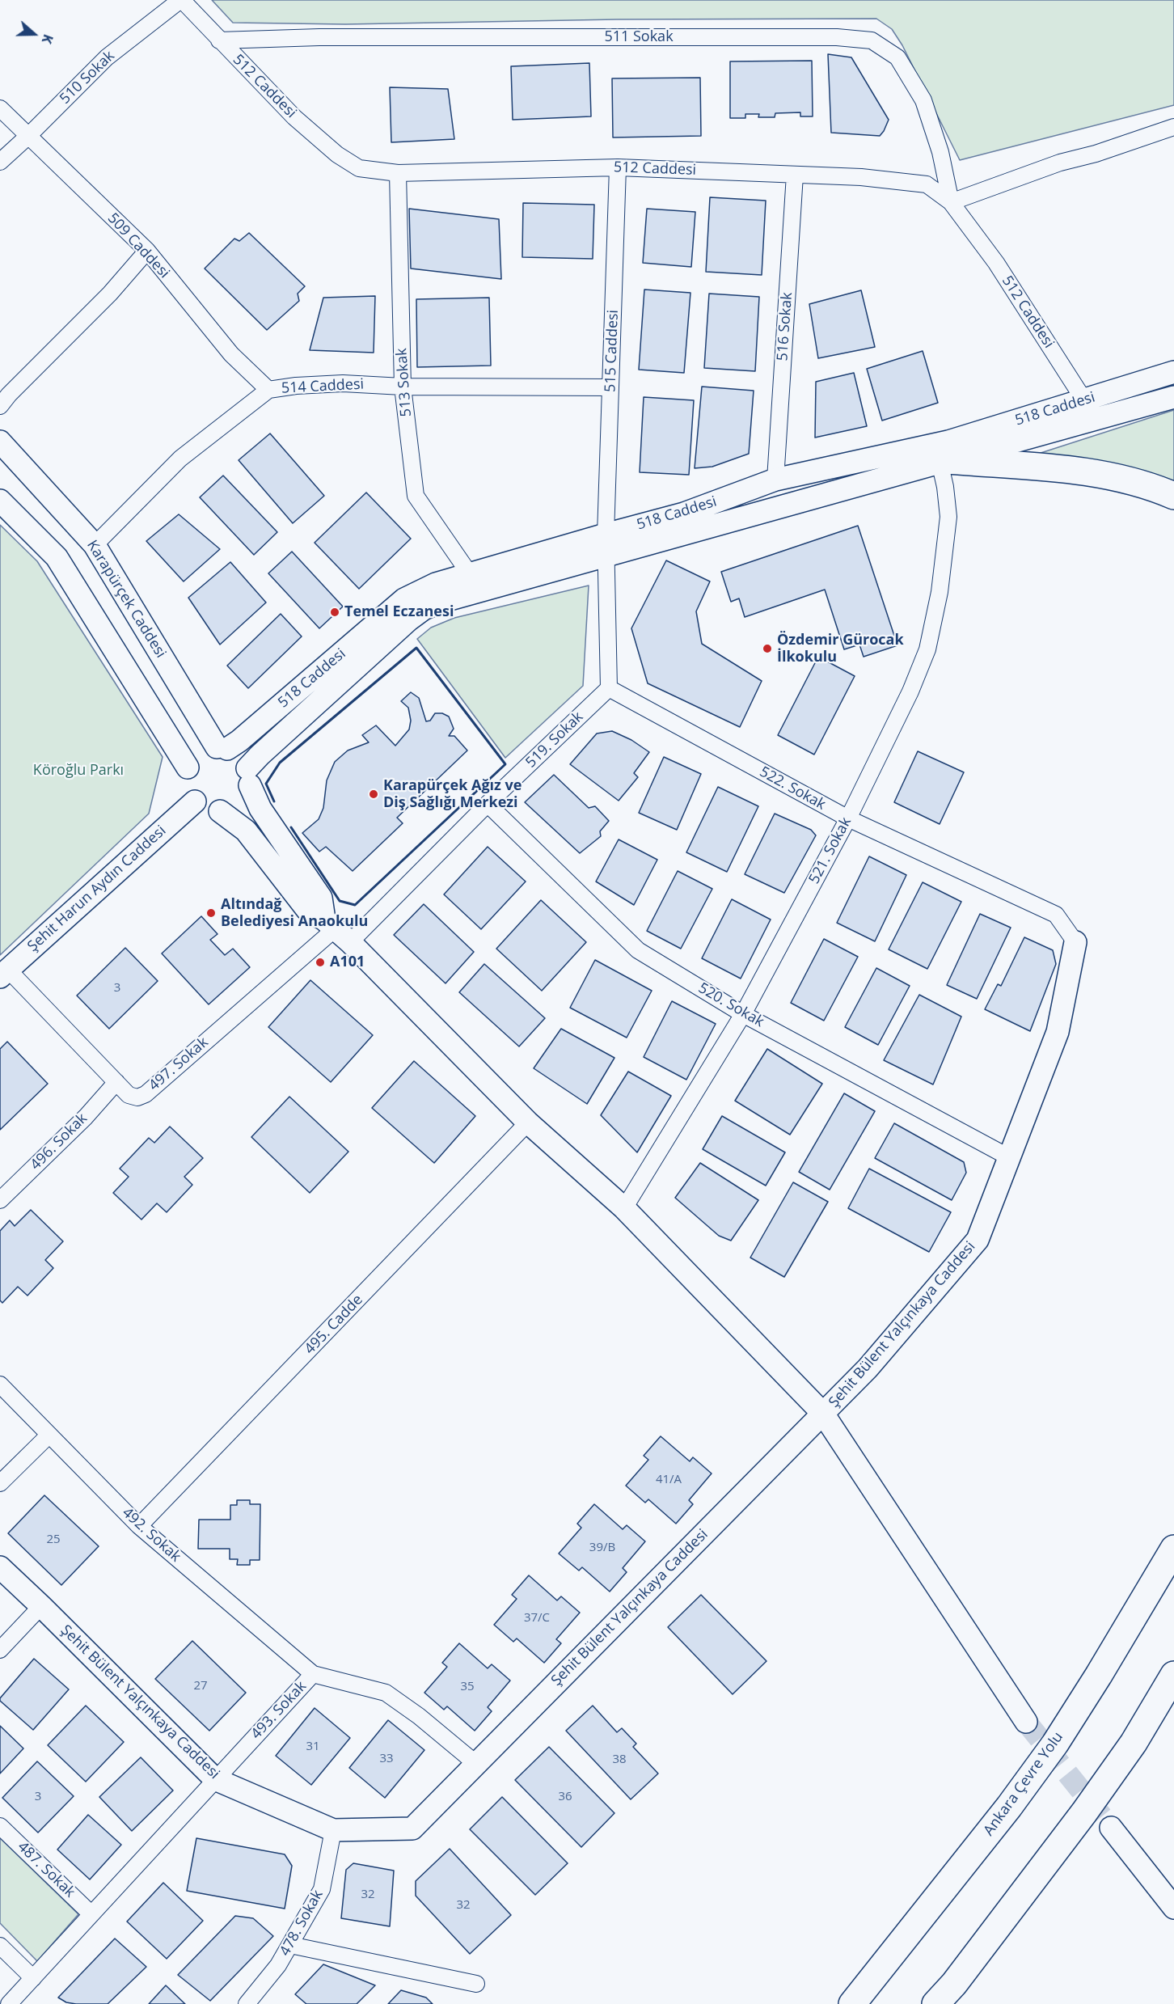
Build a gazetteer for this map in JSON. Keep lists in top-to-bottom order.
{
  "streets": {
    "highway": ["Ankara Çevre Yolu"],
    "street": [
      "511 Sokak",
      "510 Sokak",
      "512 Caddesi",
      "509 Caddesi",
      "516 Sokak",
      "515 Caddesi",
      "513 Sokak",
      "514 Caddesi",
      "518 Caddesi",
      "Karapürçek Caddesi",
      "519. Sokak",
      "522. Sokak",
      "521. Sokak",
      "Şehit Harun Aydın Caddesi",
      "520. Sokak",
      "497. Sokak",
      "496. Sokak",
      "495. Cadde",
      "Şehit Bülent Yalçınkaya Caddesi",
      "492. Sokak",
      "493. Sokak",
      "487. Sokak",
      "478. Sokak"
    ]
  },
  "crossings": [
    ["511 Sokak", "512 Caddesi"],
    ["510 Sokak", "512 Caddesi"],
    ["510 Sokak", "509 Caddesi"],
    ["512 Caddesi", "516 Sokak"],
    ["512 Caddesi", "515 Caddesi"],
    ["512 Caddesi", "513 Sokak"],
    ["512 Caddesi", "518 Caddesi"],
    ["509 Caddesi", "514 Caddesi"],
    ["516 Sokak", "518 Caddesi"],
    ["515 Caddesi", "514 Caddesi"],
    ["515 Caddesi", "518 Caddesi"],
    ["513 Sokak", "514 Caddesi"],
    ["513 Sokak", "518 Caddesi"],
    ["514 Caddesi", "Karapürçek Caddesi"],
    ["518 Caddesi", "Karapürçek Caddesi"],
    ["518 Caddesi", "521. Sokak"],
    ["518 Caddesi", "Şehit Harun Aydın Caddesi"],
    ["Karapürçek Caddesi", "Şehit Harun Aydın Caddesi"],
    ["519. Sokak", "522. Sokak"],
    ["519. Sokak", "520. Sokak"],
    ["519. Sokak", "497. Sokak"],
    ["522. Sokak", "521. Sokak"],
    ["522. Sokak", "Şehit Bülent Yalçınkaya Caddesi"],
    ["521. Sokak", "520. Sokak"],
    ["Şehit Harun Aydın Caddesi", "497. Sokak"],
    ["520. Sokak", "Şehit Bülent Yalçınkaya Caddesi"],
    ["497. Sokak", "496. Sokak"],
    ["495. Cadde", "492. Sokak"],
    ["Şehit Bülent Yalçınkaya Caddesi", "493. Sokak"],
    ["Şehit Bülent Yalçınkaya Caddesi", "478. Sokak"],
    ["492. Sokak", "493. Sokak"],
    ["493. Sokak", "487. Sokak"]
  ],
  "parks": ["Köroğlu Parkı"],
  "places": [
    "Temel Eczanesi",
    "Özdemir Gürocak İlkokulu",
    "Karapürçek Ağız ve Diş Sağlığı Merkezi",
    "Altındağ Belediyesi Anaokulu",
    "A101"
  ],
  "house_numbers": [
    "3",
    "41/A",
    "25",
    "39/B",
    "37/C",
    "27",
    "35",
    "31",
    "33",
    "38",
    "3",
    "36",
    "32",
    "32"
  ],
  "north": "right"
}
